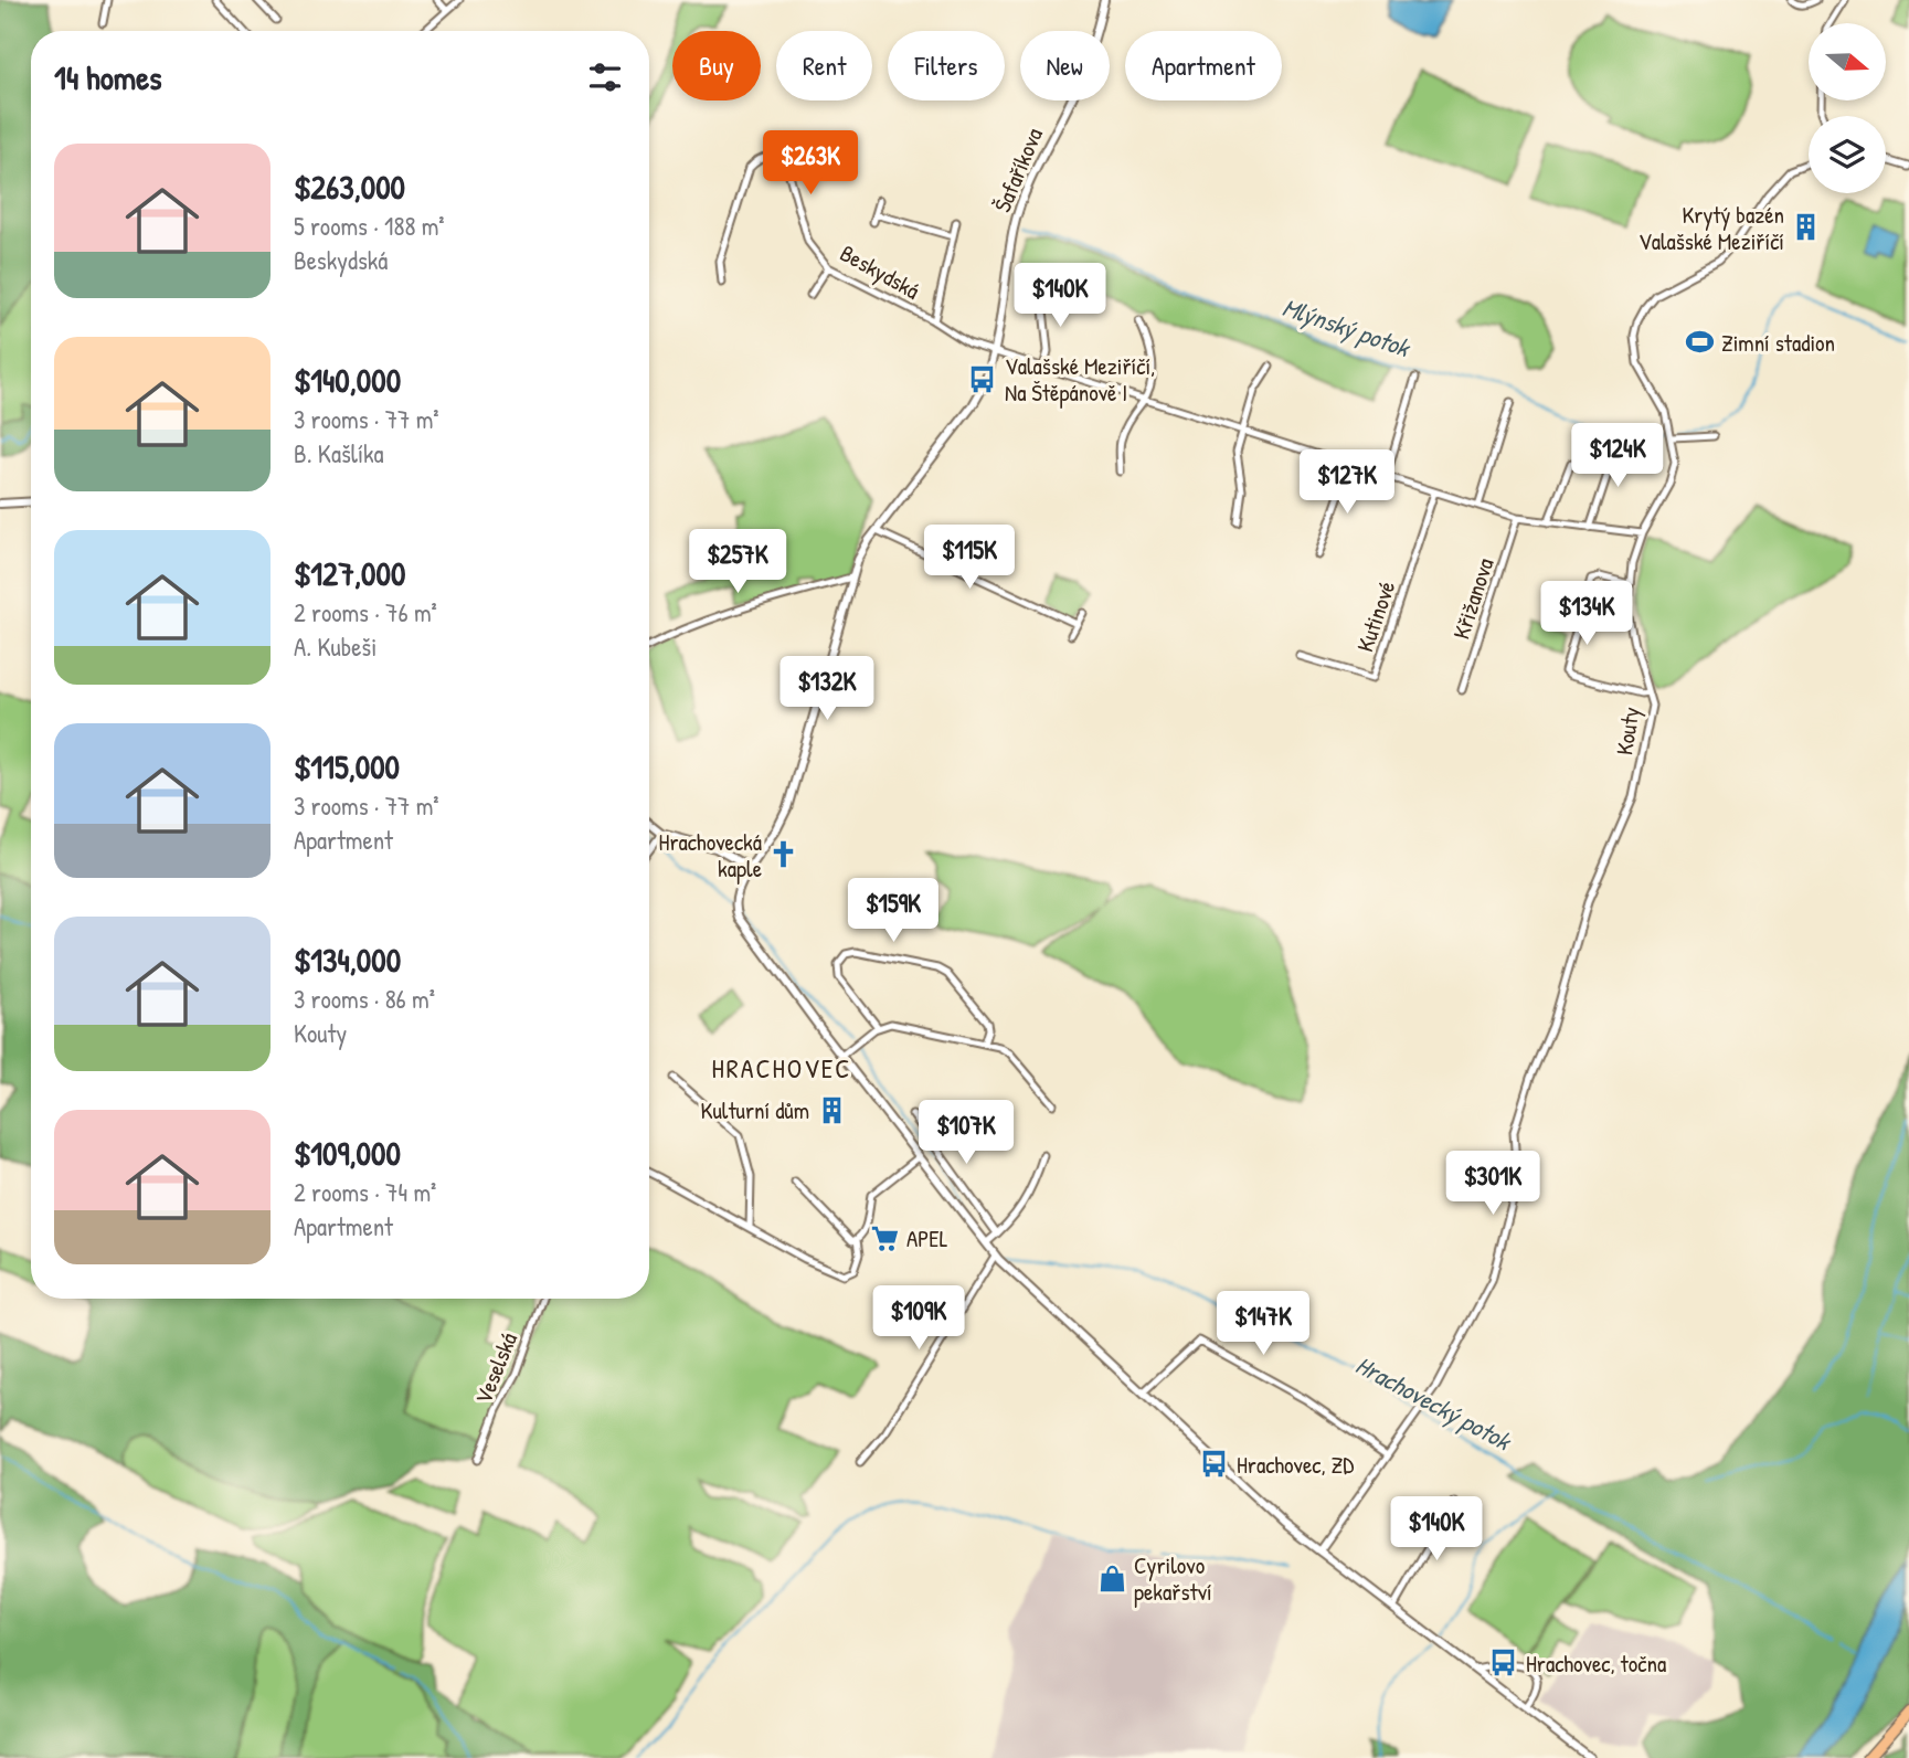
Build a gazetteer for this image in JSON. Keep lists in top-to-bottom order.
{
  "streets": {
    "street": [
      "Šafaříkova",
      "Beskydská",
      "Křižanova",
      "Kutinové",
      "Kouty",
      "Veselská"
    ]
  },
  "crossings": [
    ["Šafaříkova", "Beskydská"],
    ["Beskydská", "Křižanova"],
    ["Beskydská", "Kutinové"],
    ["Beskydská", "Kouty"]
  ],
  "districts": ["HRACHOVEC"],
  "water": ["Mlýnský potok", "Hrachovecký potok"],
  "places": {
    "building": ["Krytý bazén Valašské Meziříčí", "Kulturní dům"],
    "sports": ["Zimní stadion"],
    "bus stop": ["Valašské Meziříčí, Na Štěpánově I", "Hrachovec, ZD", "Hrachovec, točna"],
    "church": ["Hrachovecká kaple"],
    "supermarket": ["APEL"],
    "shop": ["Cyrilovo pekařství"]
  },
  "north": "right",
  "page": {
    "chip": [
      "Buy",
      "Rent",
      "Filters",
      "New",
      "Apartment"
    ],
    "heading": "14 homes",
    "list": [
      {
        "name": "$263,000",
        "note": "5 rooms · 188 m² · Beskydská"
      },
      {
        "name": "$140,000",
        "note": "3 rooms · 77 m² · B. Kašlíka"
      },
      {
        "name": "$127,000",
        "note": "2 rooms · 76 m² · A. Kubeši"
      },
      {
        "name": "$115,000",
        "note": "3 rooms · 77 m² · Apartment"
      },
      {
        "name": "$134,000",
        "note": "3 rooms · 86 m² · Kouty"
      },
      {
        "name": "$109,000",
        "note": "2 rooms · 74 m² · Apartment"
      }
    ],
    "price": [
      "$263K",
      "$140K",
      "$124K",
      "$127K",
      "$115K",
      "$257K",
      "$134K",
      "$132K",
      "$159K",
      "$107K",
      "$301K",
      "$109K",
      "$147K",
      "$140K"
    ]
  }
}
